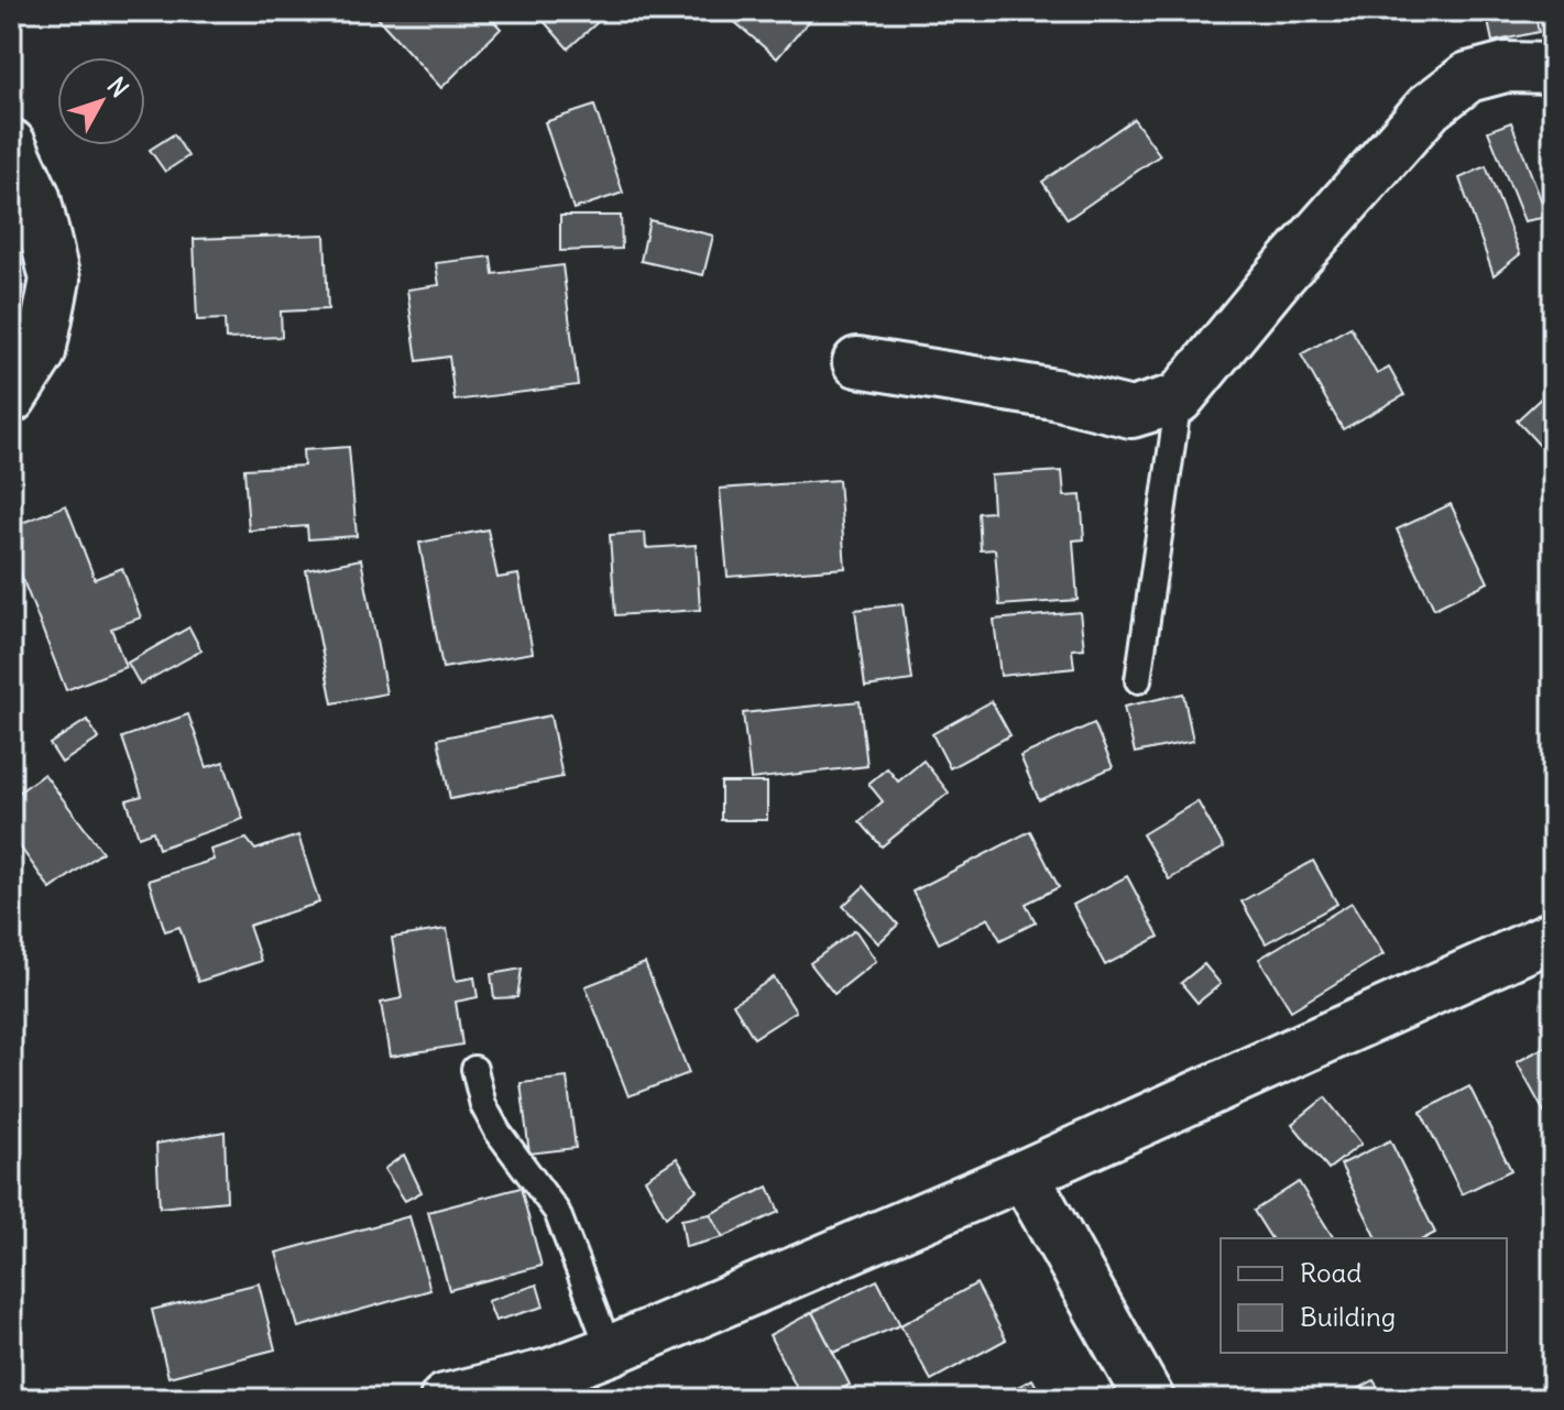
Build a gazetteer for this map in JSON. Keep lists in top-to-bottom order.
{
  "legend": ["Road", "Building"],
  "north": "top right"
}
